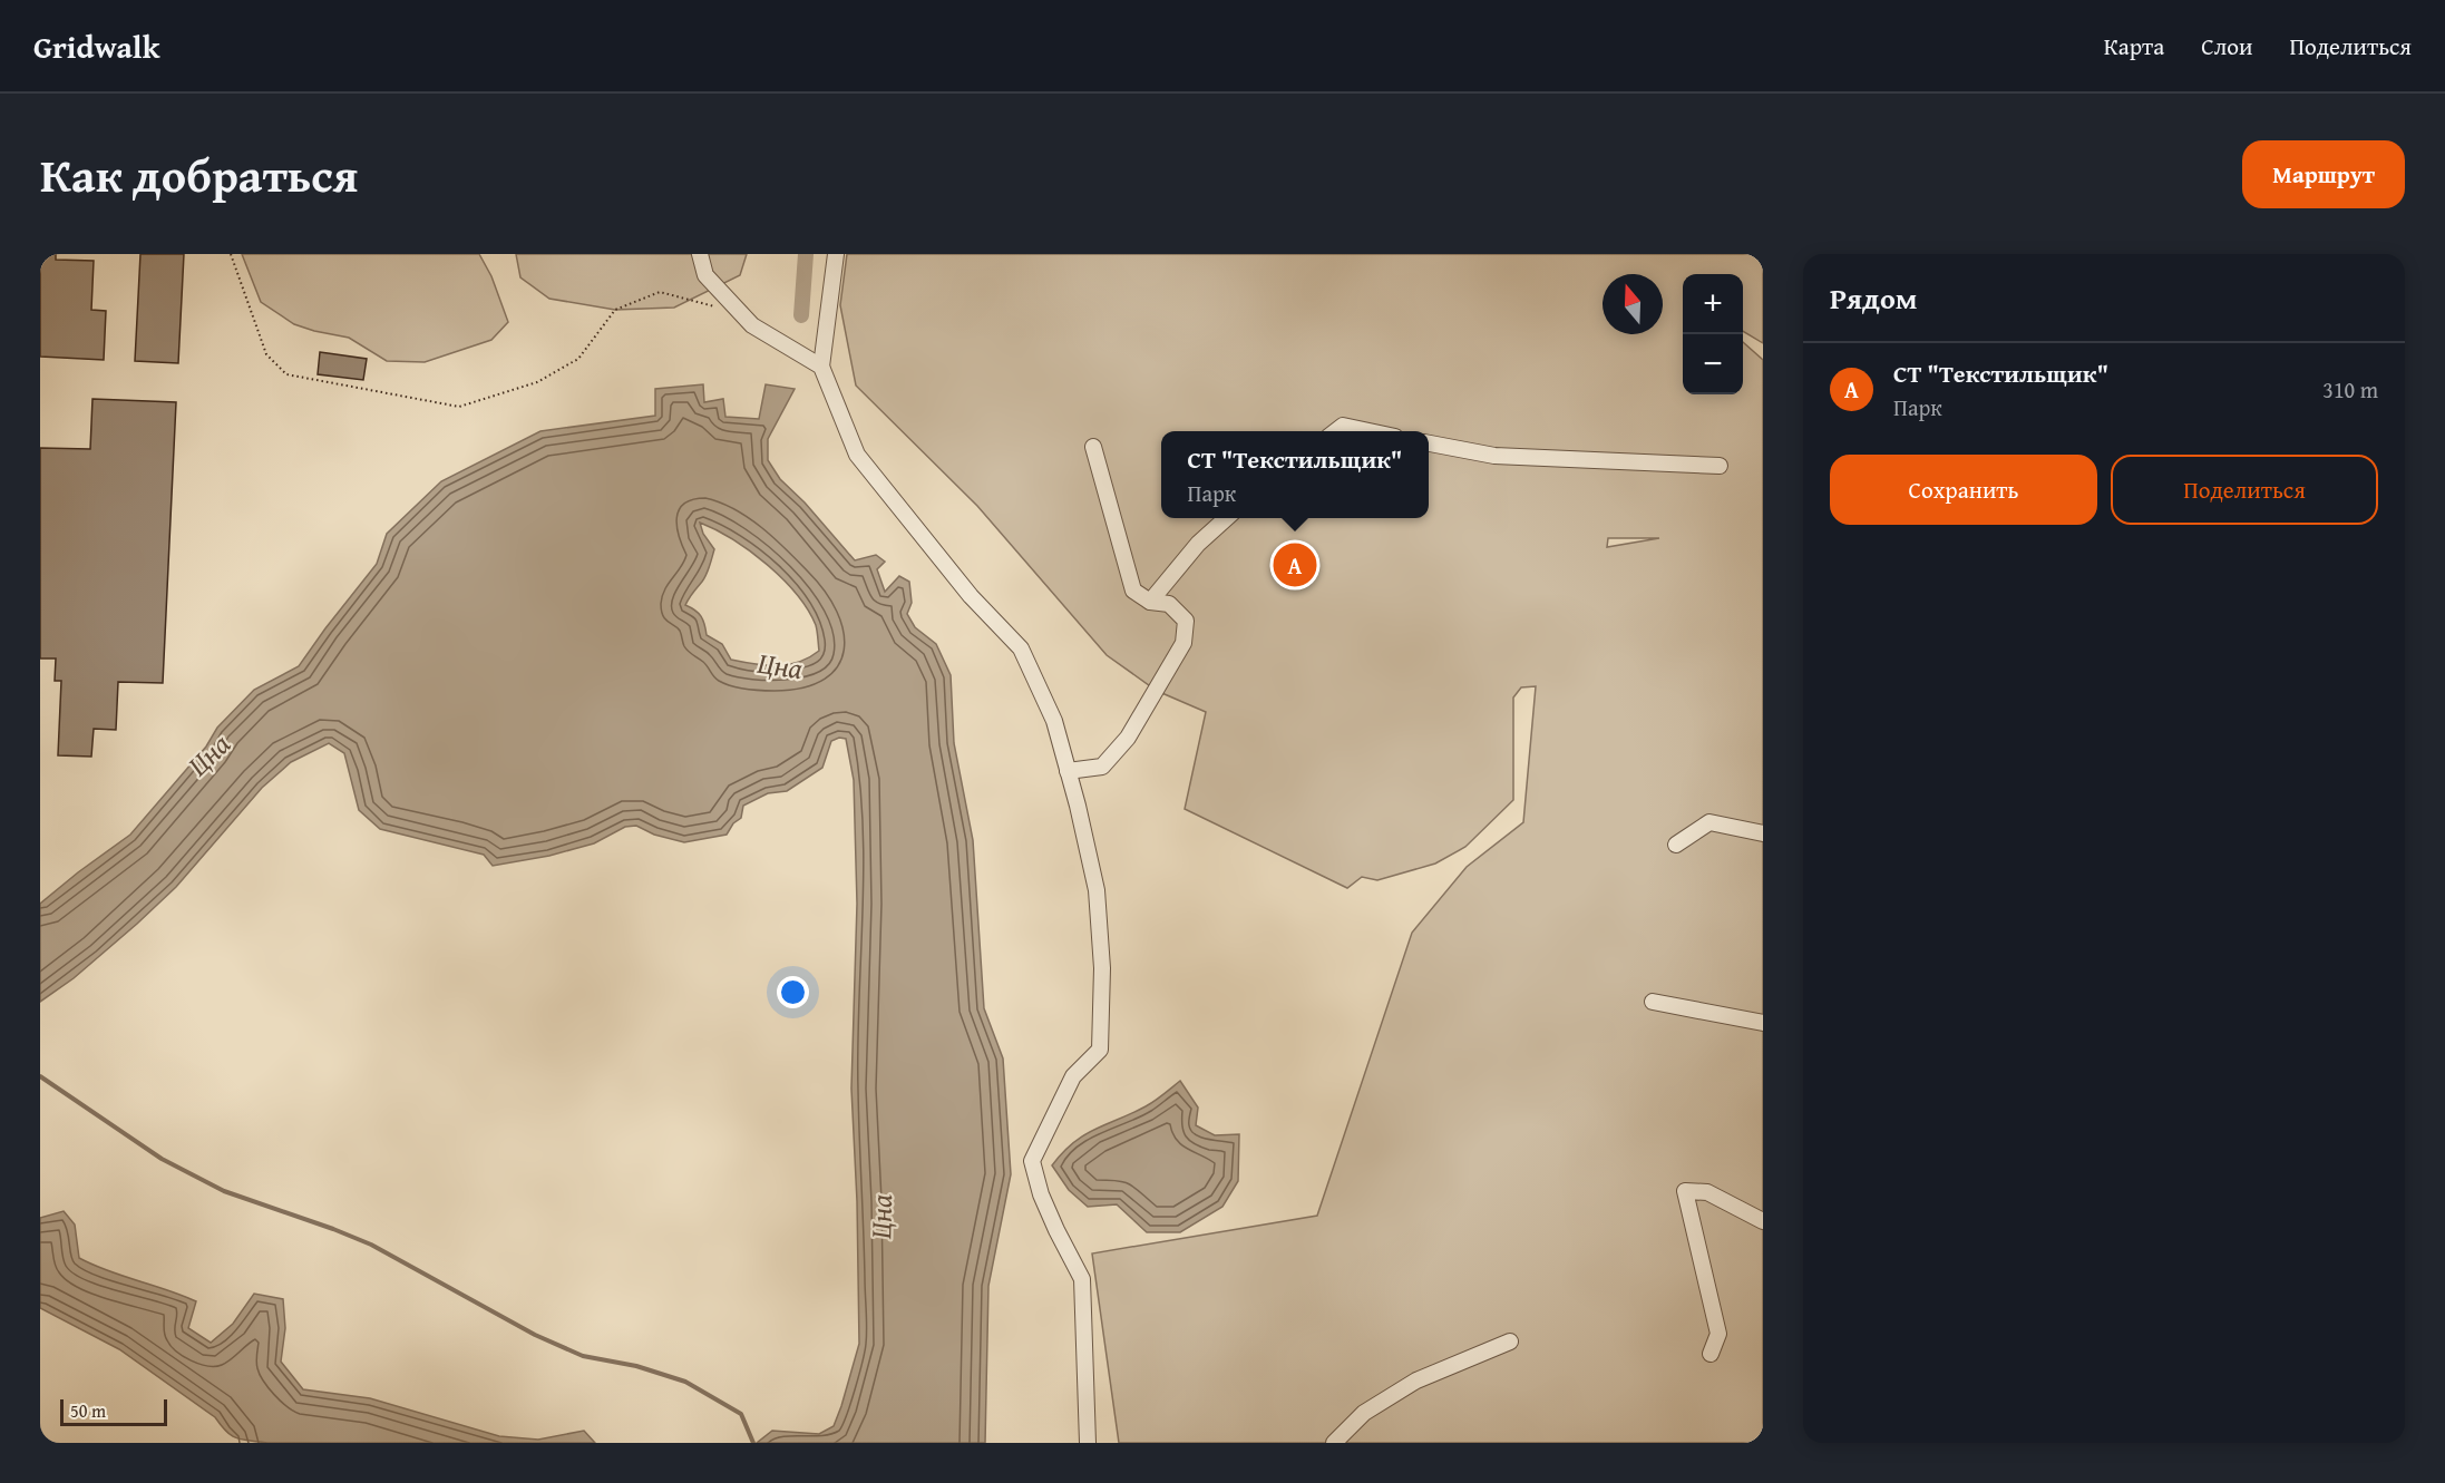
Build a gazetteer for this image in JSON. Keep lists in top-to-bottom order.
{
  "water": ["Цна"],
  "scale_bar": "50 m",
  "north": "top",
  "page": {
    "header": "Gridwalk",
    "nav": ["Карта", "Слои", "Поделиться"],
    "title": "Как добраться",
    "buttons": [
      "Маршрут",
      ["Сохранить", "Поделиться"]
    ],
    "heading": "Рядом",
    "map_buttons": ["+", "−"],
    "list": [
      {
        "mark": "A",
        "name": "СТ \"Текстильщик\"",
        "note": "Парк",
        "value": "310 m"
      }
    ],
    "popup": ["СТ \"Текстильщик\"", "Парк"],
    "pins": "A",
    "scale": "50 m"
  }
}
